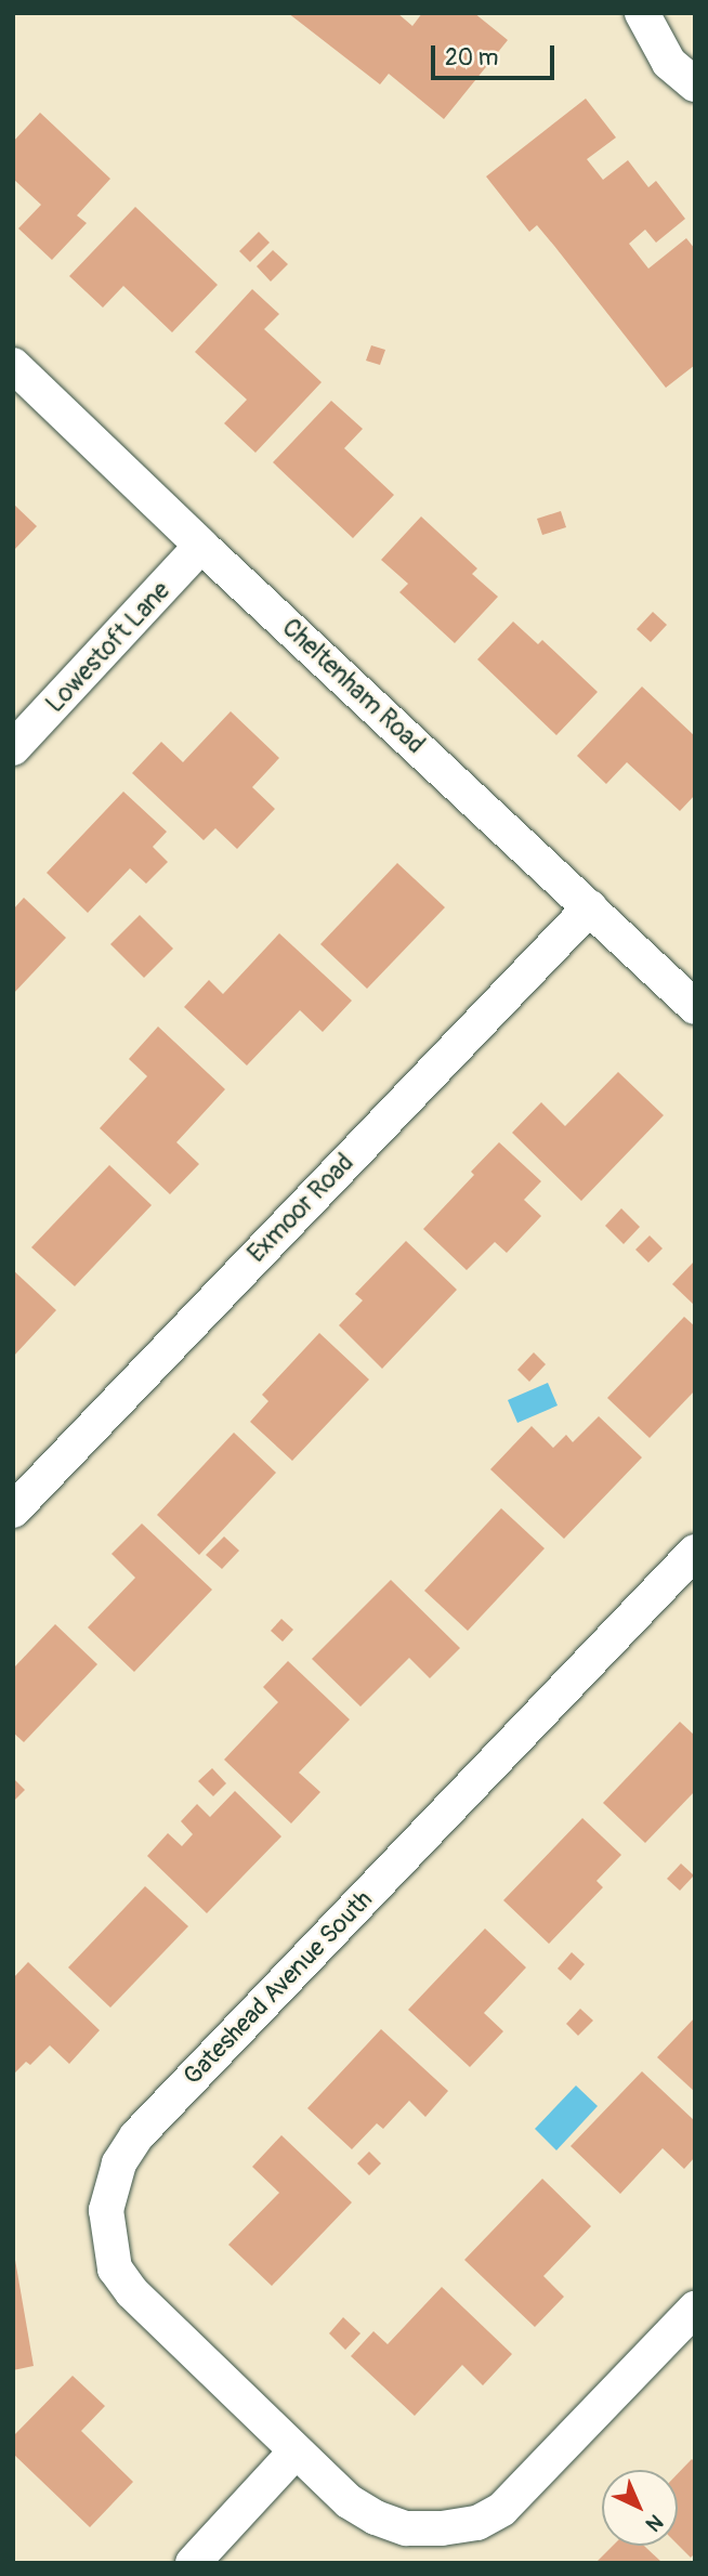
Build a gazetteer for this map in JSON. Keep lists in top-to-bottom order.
{
  "streets": {
    "street": [
      "Lowestoft Lane",
      "Cheltenham Road",
      "Exmoor Road",
      "Gateshead Avenue South"
    ]
  },
  "crossings": [
    ["Lowestoft Lane", "Cheltenham Road"],
    ["Cheltenham Road", "Exmoor Road"]
  ],
  "scale_bar": "20 m",
  "north": "bottom right"
}
